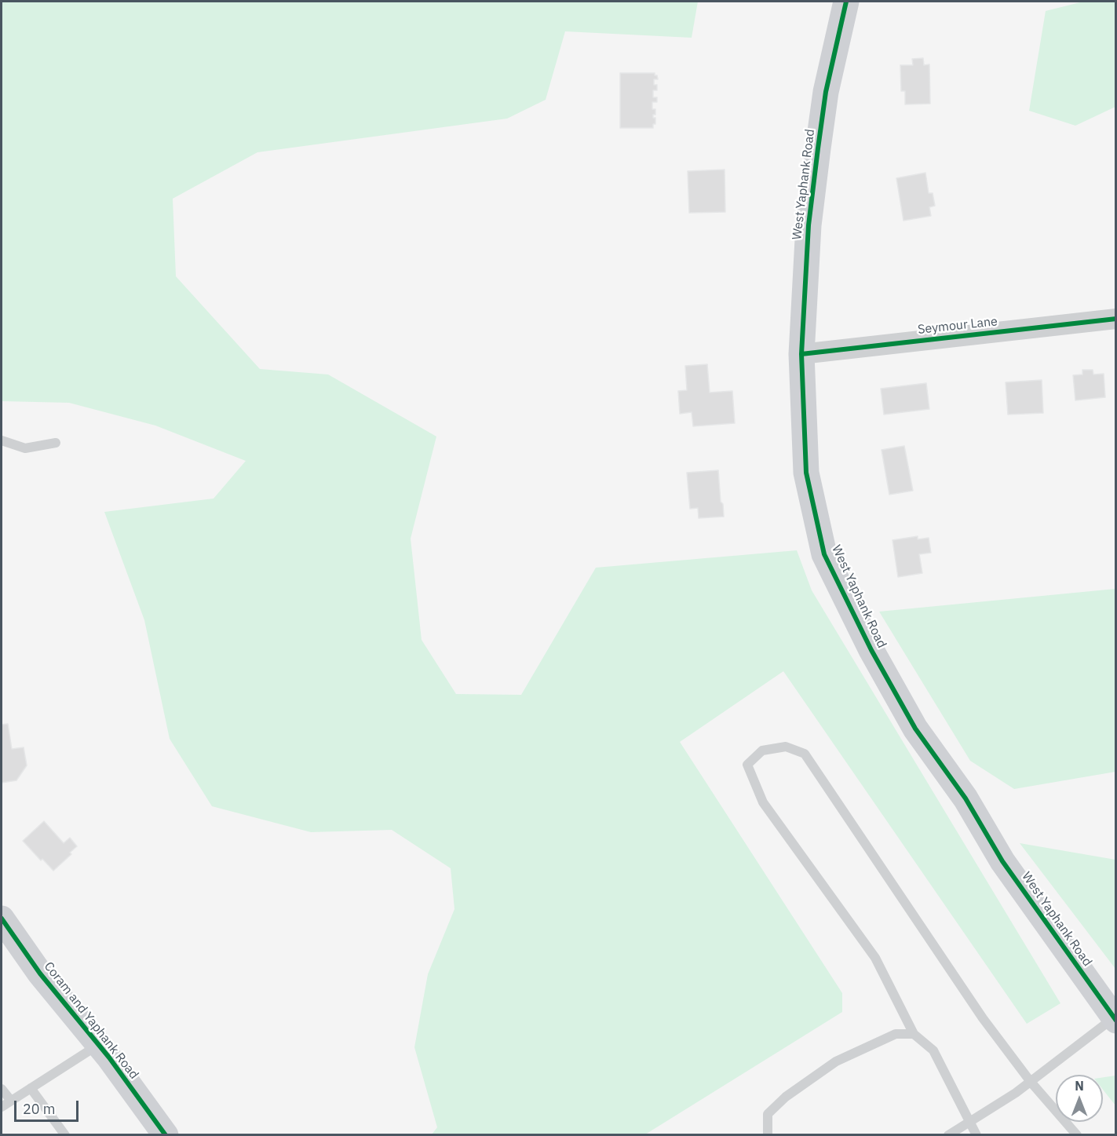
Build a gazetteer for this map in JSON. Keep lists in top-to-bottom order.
{
  "streets": {
    "street": ["West Yaphank Road", "Seymour Lane", "Coram and Yaphank Road"]
  },
  "crossings": [
    ["West Yaphank Road", "Seymour Lane"]
  ],
  "scale_bar": "20 m",
  "north": "top"
}
